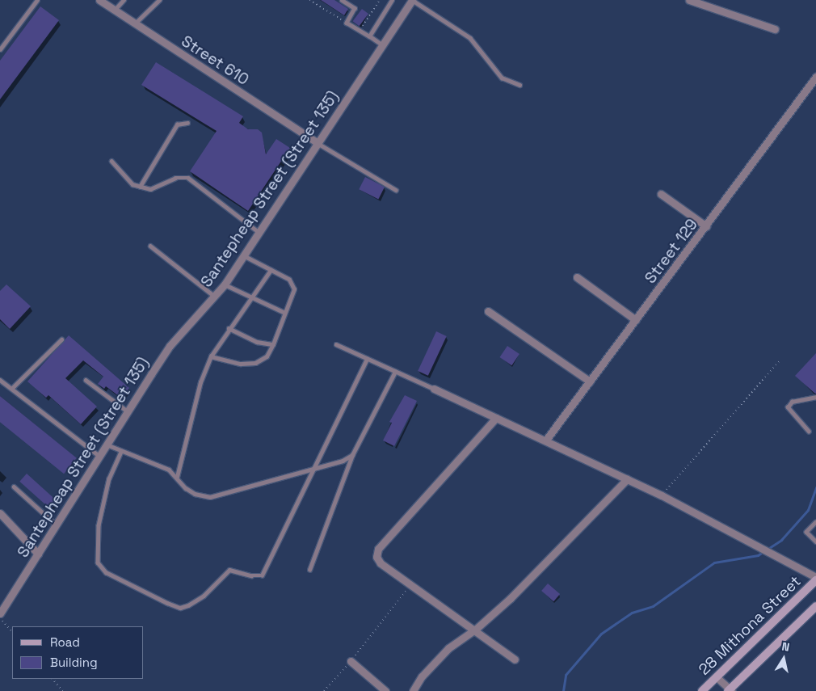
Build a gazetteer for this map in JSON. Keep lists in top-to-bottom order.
{
  "streets": {
    "main road": ["28 Mithona Street"],
    "street": ["Street 610", "Santepheap Street (Street 135)", "Street 129"]
  },
  "crossings": [
    ["Street 610", "Santepheap Street (Street 135)"]
  ],
  "legend": ["Road", "Building"],
  "north": "top"
}
